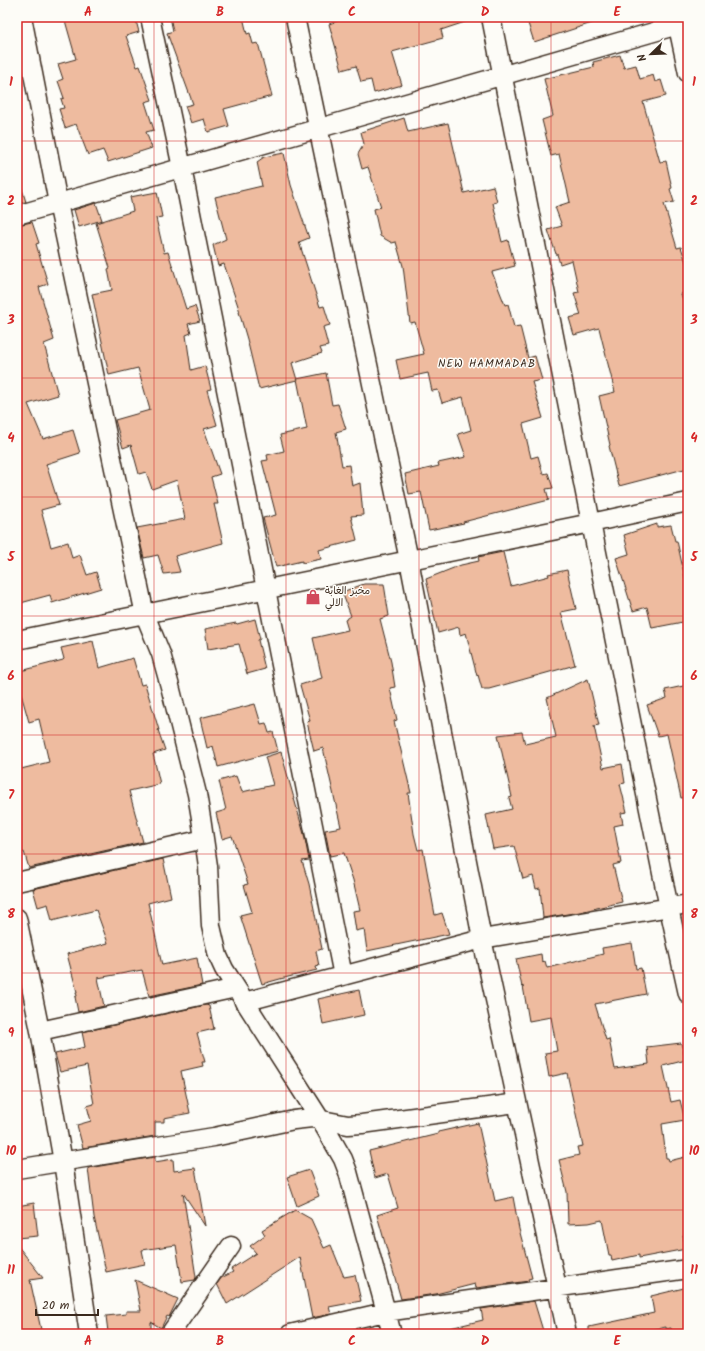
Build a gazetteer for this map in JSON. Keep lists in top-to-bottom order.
{
  "districts": ["NEW HAMMADAB"],
  "places": {
    "shop": ["مخبز الغابة الالي"]
  },
  "scale_bar": "20 m",
  "north": "bottom left",
  "grid": {
    "columns": [
      "A",
      "B",
      "C",
      "D",
      "E"
    ],
    "rows": [
      "1",
      "2",
      "3",
      "4",
      "5",
      "6",
      "7",
      "8",
      "9",
      "10",
      "11"
    ]
  }
}
